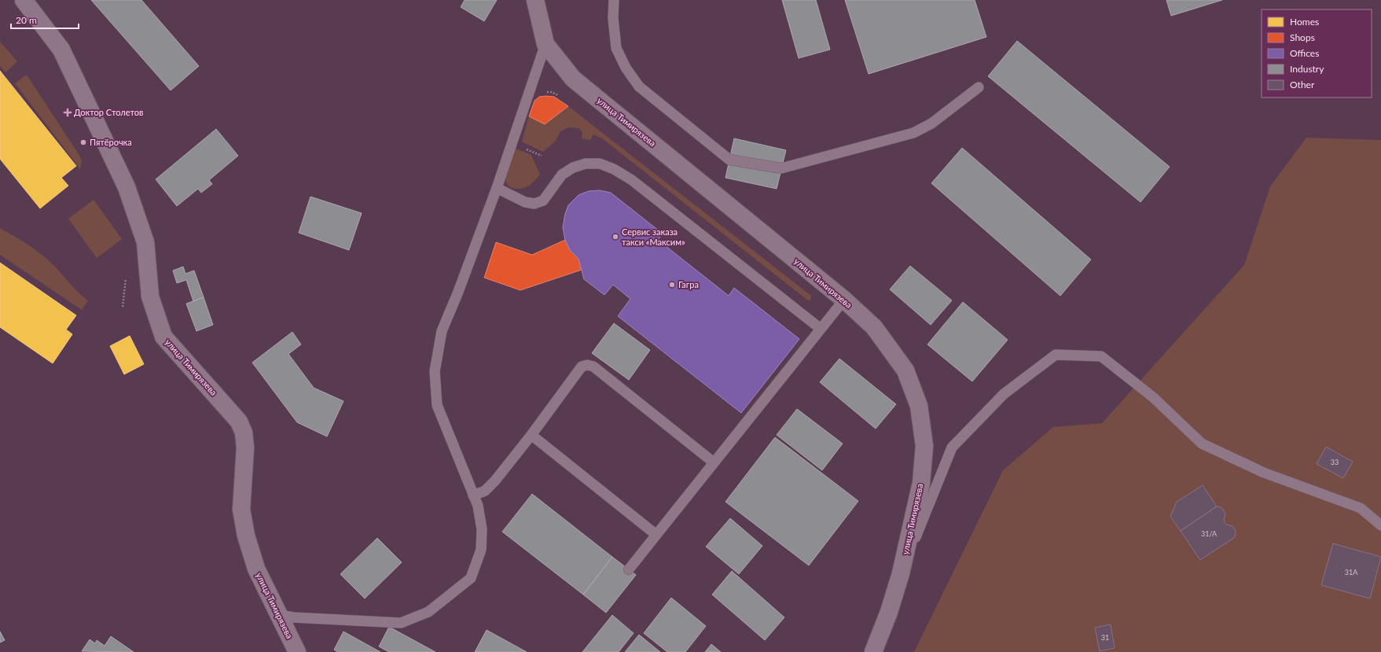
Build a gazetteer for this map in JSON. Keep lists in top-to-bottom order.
{
  "streets": {
    "street": ["улица Тимирязева"]
  },
  "places": {
    "health": ["Доктор Столетов"],
    "other": ["Пятёрочка", "Сервис заказа такси «Максим»", "Гагра"]
  },
  "house_numbers": [
    "33",
    "31/А",
    "31А",
    "31"
  ],
  "legend": [
    "Homes",
    "Shops",
    "Offices",
    "Industry",
    "Other"
  ],
  "scale_bar": "20 m"
}
